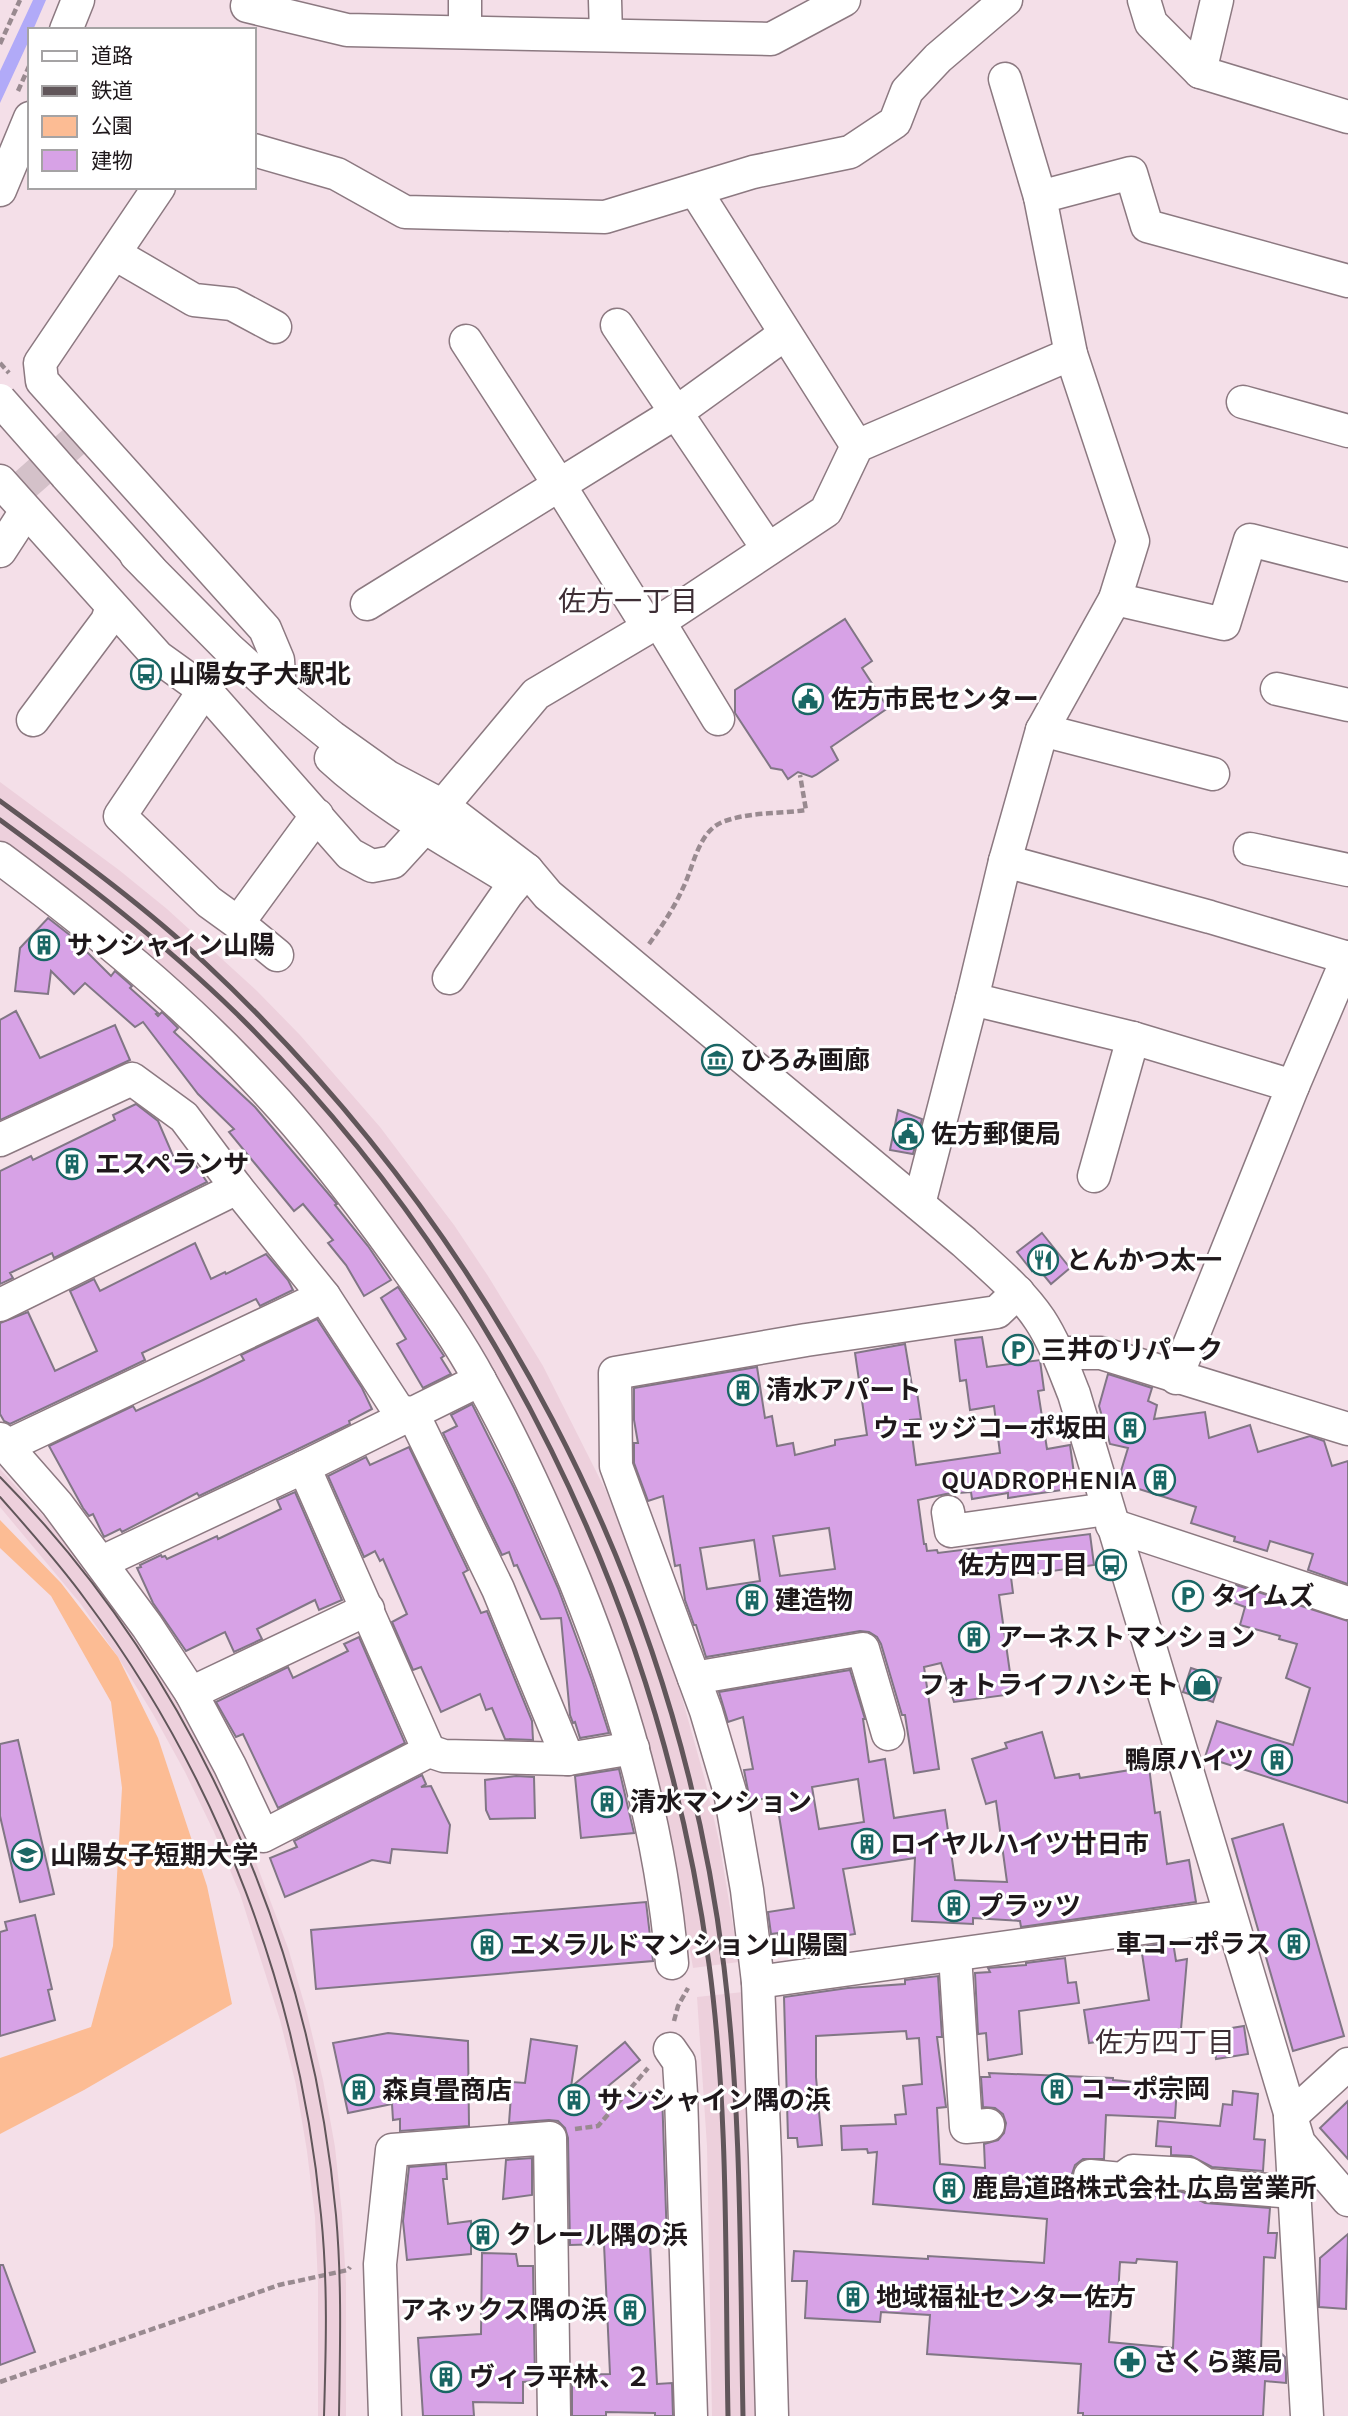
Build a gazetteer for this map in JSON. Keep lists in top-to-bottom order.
{
  "districts": ["佐方一丁目", "佐方四丁目"],
  "places": {
    "bus stop": ["山陽女子大駅北", "佐方四丁目"],
    "public building": ["佐方市民センター", "佐方郵便局"],
    "building": [
      "サンシャイン山陽",
      "エスペランサ",
      "清水アパート",
      "ウェッジコーポ坂田",
      "QUADROPHENIA",
      "建造物",
      "アーネストマンション",
      "鴨原ハイツ",
      "清水マンション",
      "ロイヤルハイツ廿日市",
      "プラッツ",
      "車コーポラス",
      "エメラルドマンション山陽園",
      "コーポ宗岡",
      "森貞畳商店",
      "サンシャイン隅の浜",
      "鹿島道路株式会社 広島営業所",
      "クレール隅の浜",
      "地域福祉センター佐方",
      "アネックス隅の浜",
      "ヴィラ平林、２"
    ],
    "museum": ["ひろみ画廊"],
    "restaurant": ["とんかつ太一"],
    "parking": ["三井のリパーク", "タイムズ"],
    "shop": ["フォトライフハシモト"],
    "school or university": ["山陽女子短期大学"],
    "pharmacy": ["さくら薬局"]
  },
  "legend": [
    "道路",
    "鉄道",
    "公園",
    "建物"
  ]
}
